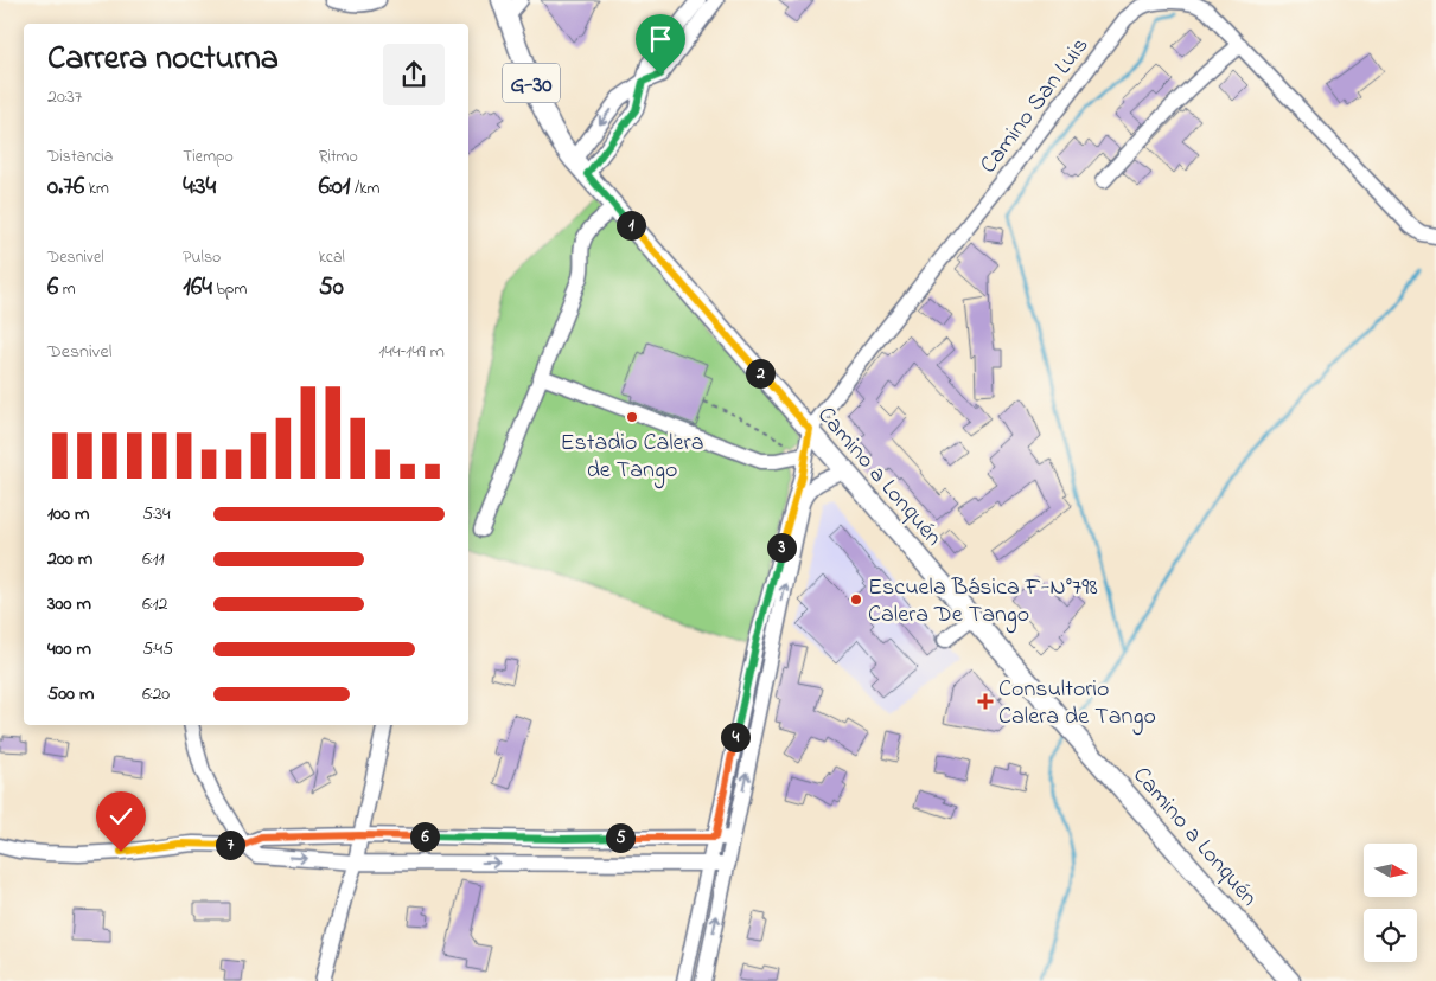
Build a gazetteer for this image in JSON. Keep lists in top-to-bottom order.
{
  "streets": {
    "main road": ["G-30", "Camino a Lonquén"],
    "street": ["Camino San Luis"]
  },
  "crossings": [
    ["Camino San Luis", "Camino a Lonquén"]
  ],
  "places": {
    "other": ["Estadio Calera de Tango", "Escuela Básica F-N°798 Calera De Tango"],
    "health": ["Consultorio Calera de Tango"]
  },
  "north": "right",
  "page": {
    "heading": ["Carrera nocturna", "20:37"],
    "stats": [
      ["Distancia", "0.76 km"],
      ["Tiempo", "4:34"],
      ["Ritmo", "6:01 /km"],
      ["Desnivel", "6 m"],
      ["Pulso", "164 bpm"],
      ["kcal", "50"]
    ],
    "pins": [
      "1",
      "2",
      "3",
      "4",
      "6",
      "5",
      "7"
    ],
    "chart": ["Desnivel", "144–149 m"],
    "list": [
      {
        "name": "100 m",
        "note": "5:34"
      },
      {
        "name": "200 m",
        "note": "6:11"
      },
      {
        "name": "300 m",
        "note": "6:12"
      },
      {
        "name": "400 m",
        "note": "5:45"
      },
      {
        "name": "500 m",
        "note": "6:20"
      }
    ]
  }
}
